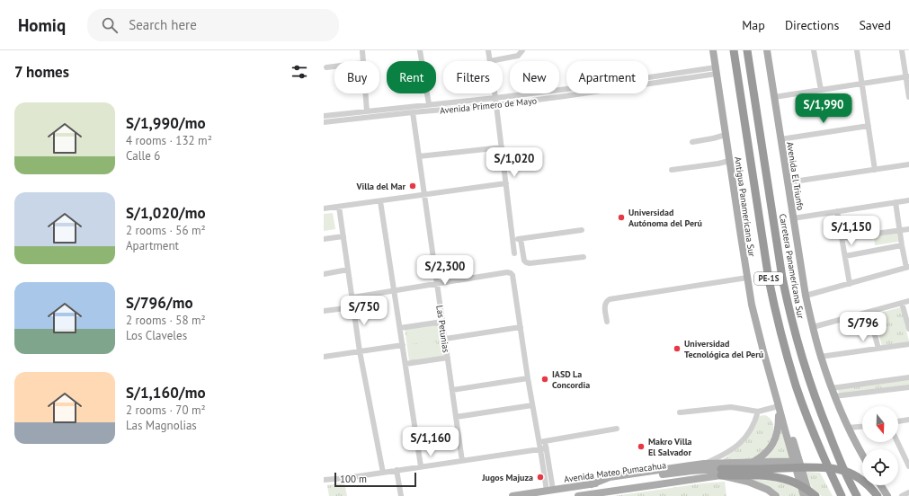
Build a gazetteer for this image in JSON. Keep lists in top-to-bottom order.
{
  "streets": {
    "highway": ["Carretera Panamericana Sur", "PE-1S"],
    "main road": ["Avenida El Triunfo", "Antigua Panamericana Sur", "Avenida Mateo Pumacahua"],
    "street": ["Avenida Primero de Mayo", "Las Petunias"]
  },
  "crossings": [
    ["Avenida Primero de Mayo", "Antigua Panamericana Sur"],
    ["Avenida Primero de Mayo", "Las Petunias"]
  ],
  "places": [
    "Villa del Mar",
    "Universidad Autónoma del Perú",
    "Universidad Tecnológica del Perú",
    "IASD La Concordia",
    "Makro Villa El Salvador",
    "Jugos Majuza"
  ],
  "scale_bar": "100 m",
  "north": "bottom",
  "page": {
    "header": "Homiq",
    "search": "Search here",
    "nav": ["Map", "Directions", "Saved"],
    "heading": "7 homes",
    "chip": [
      "Buy",
      "Rent",
      "Filters",
      "New",
      "Apartment"
    ],
    "list": [
      {
        "name": "S/1,990/mo",
        "note": "4 rooms · 132 m² · Calle 6"
      },
      {
        "name": "S/1,020/mo",
        "note": "2 rooms · 56 m² · Apartment"
      },
      {
        "name": "S/796/mo",
        "note": "2 rooms · 58 m² · Los Claveles"
      },
      {
        "name": "S/1,160/mo",
        "note": "2 rooms · 70 m² · Las Magnolias"
      }
    ],
    "price": [
      "S/1,990",
      "S/1,020",
      "S/1,150",
      "S/2,300",
      "S/750",
      "S/796",
      "S/1,160"
    ],
    "scale": "100 m"
  }
}
